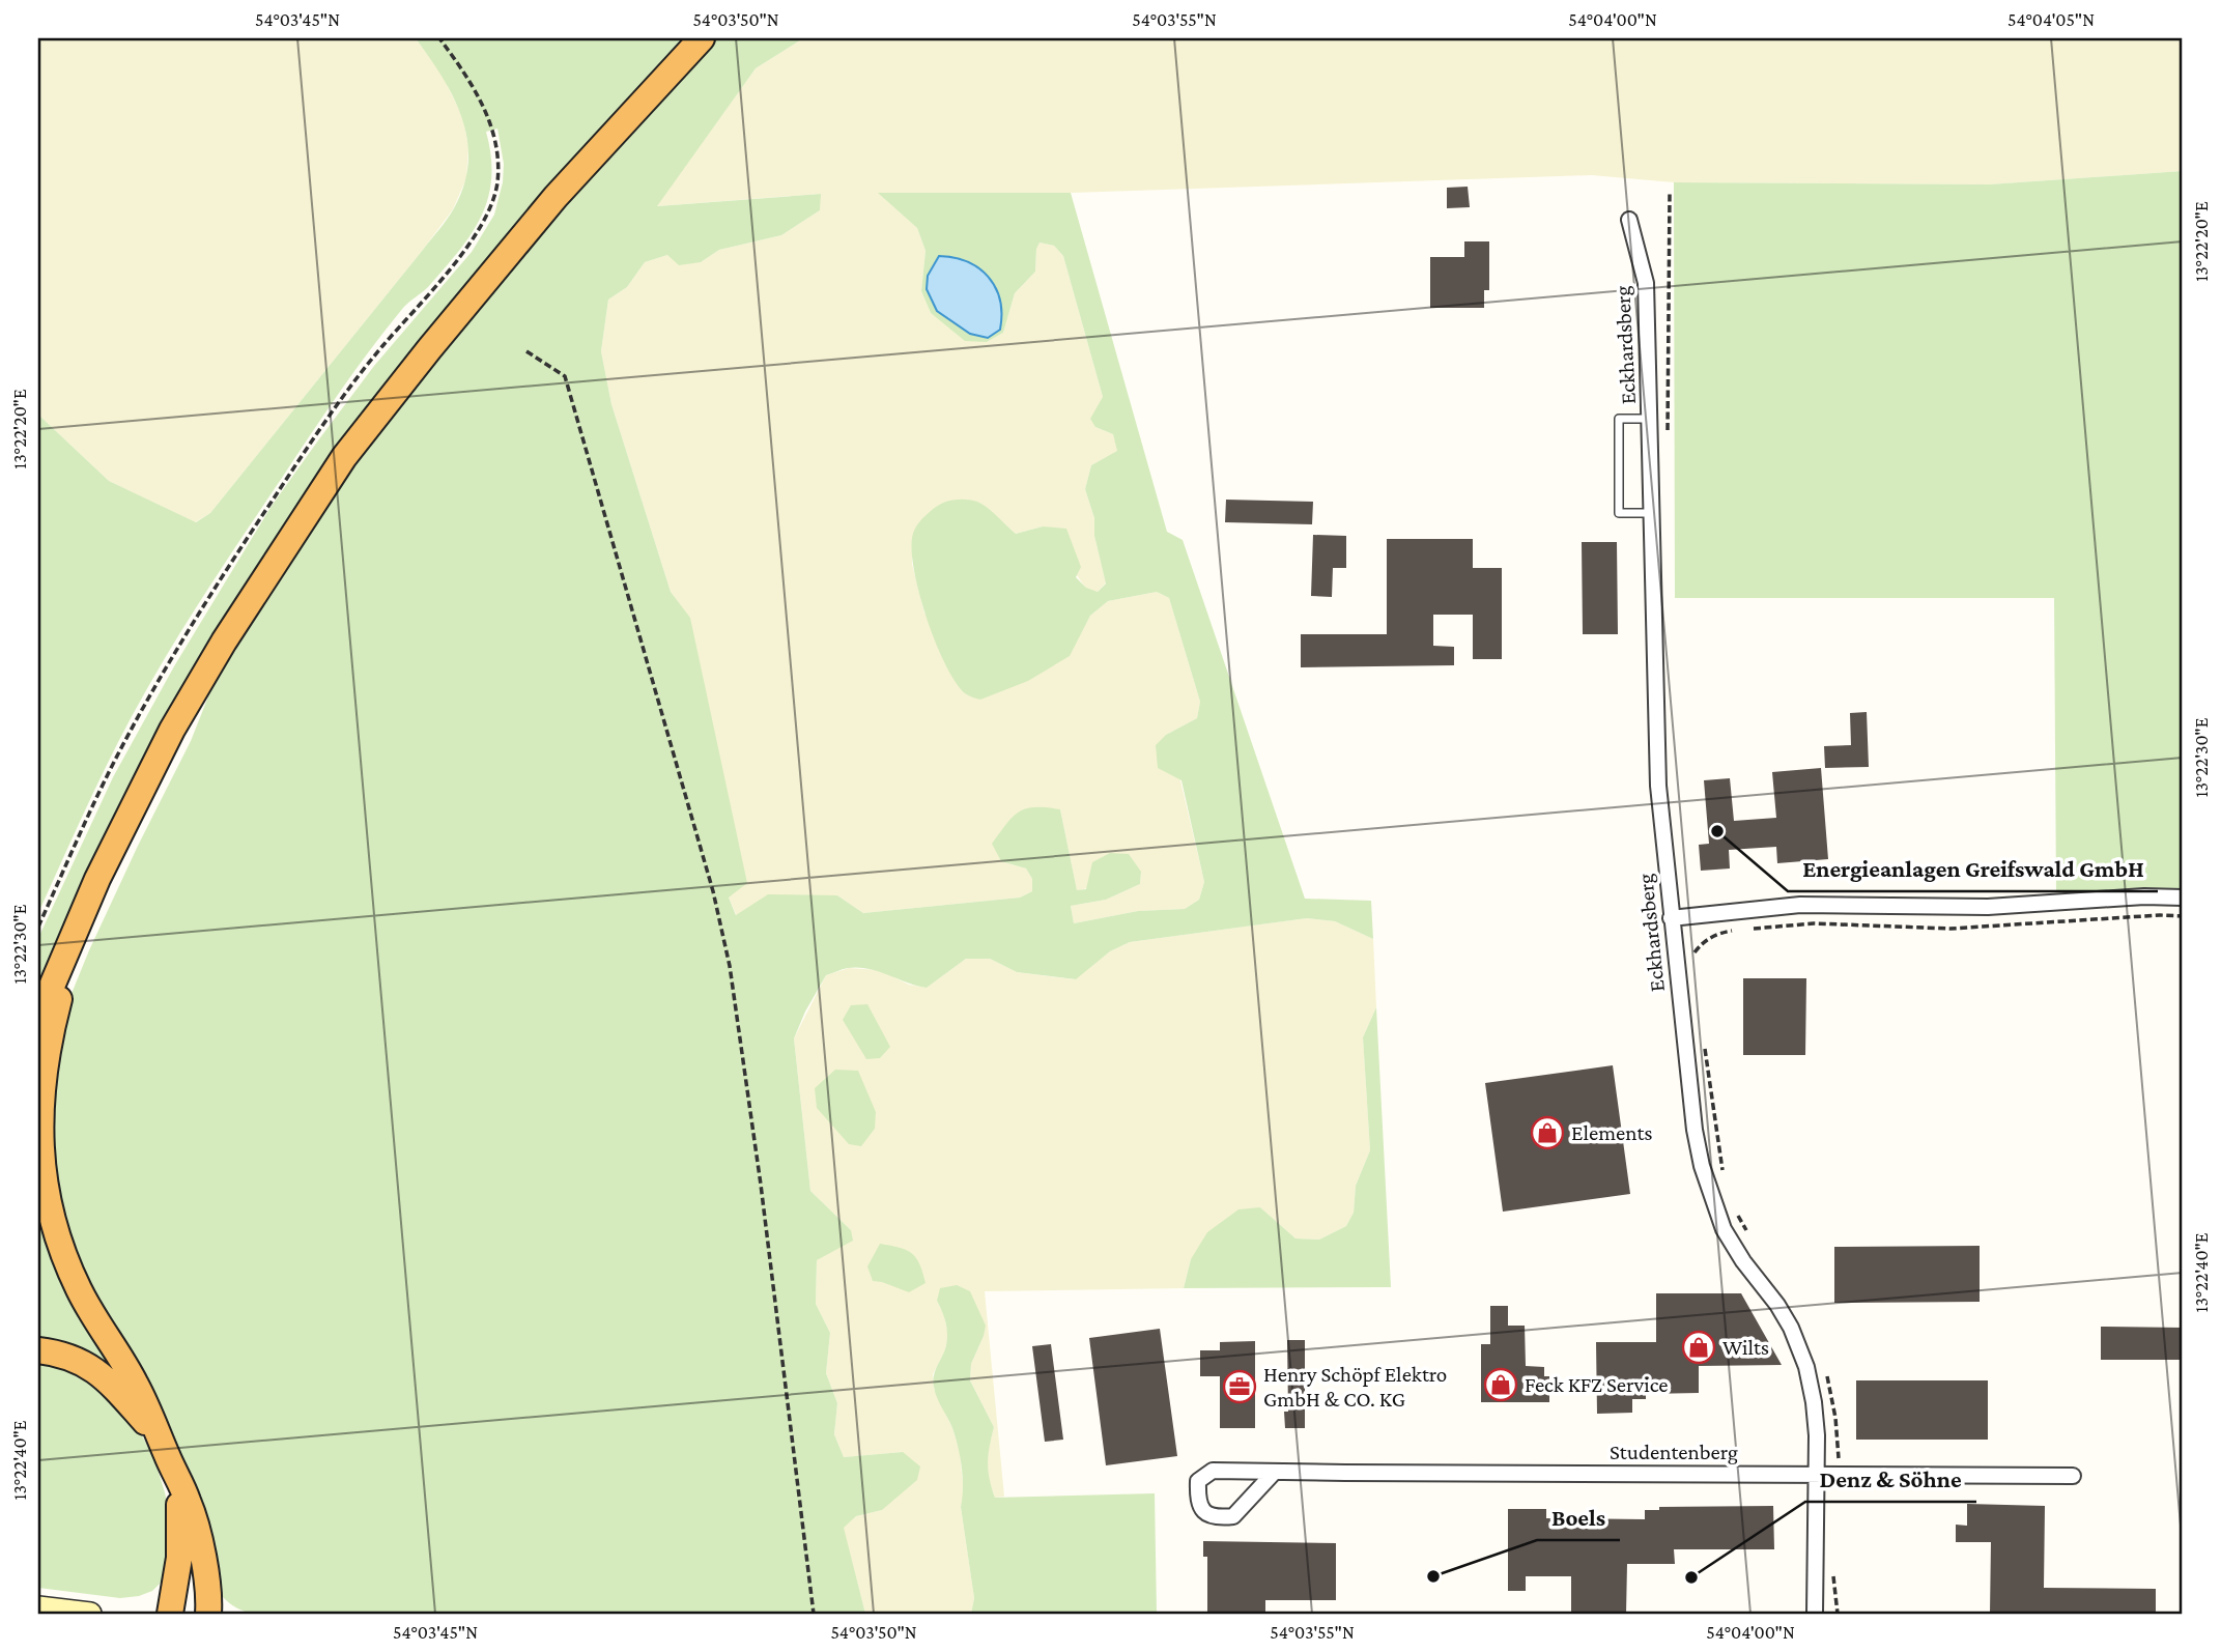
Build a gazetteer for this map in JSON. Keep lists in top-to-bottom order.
{
  "streets": {
    "street": ["Eckhardsberg", "Studentenberg"]
  },
  "crossings": [
    ["Eckhardsberg", "Studentenberg"]
  ],
  "places": {
    "other": ["Energieanlagen Greifswald GmbH", "Boels", "Denz & Söhne"],
    "shop": ["Elements", "Wilts", "Feck KFZ Service"],
    "office": ["Henry Schöpf Elektro GmbH & CO. KG"]
  },
  "coordinates": [
    "54°03'45\"N",
    "54°03'50\"N",
    "54°03'55\"N",
    "54°04'00\"N",
    "54°04'05\"N",
    "13°22'20\"E",
    "13°22'30\"E",
    "13°22'40\"E"
  ]
}
